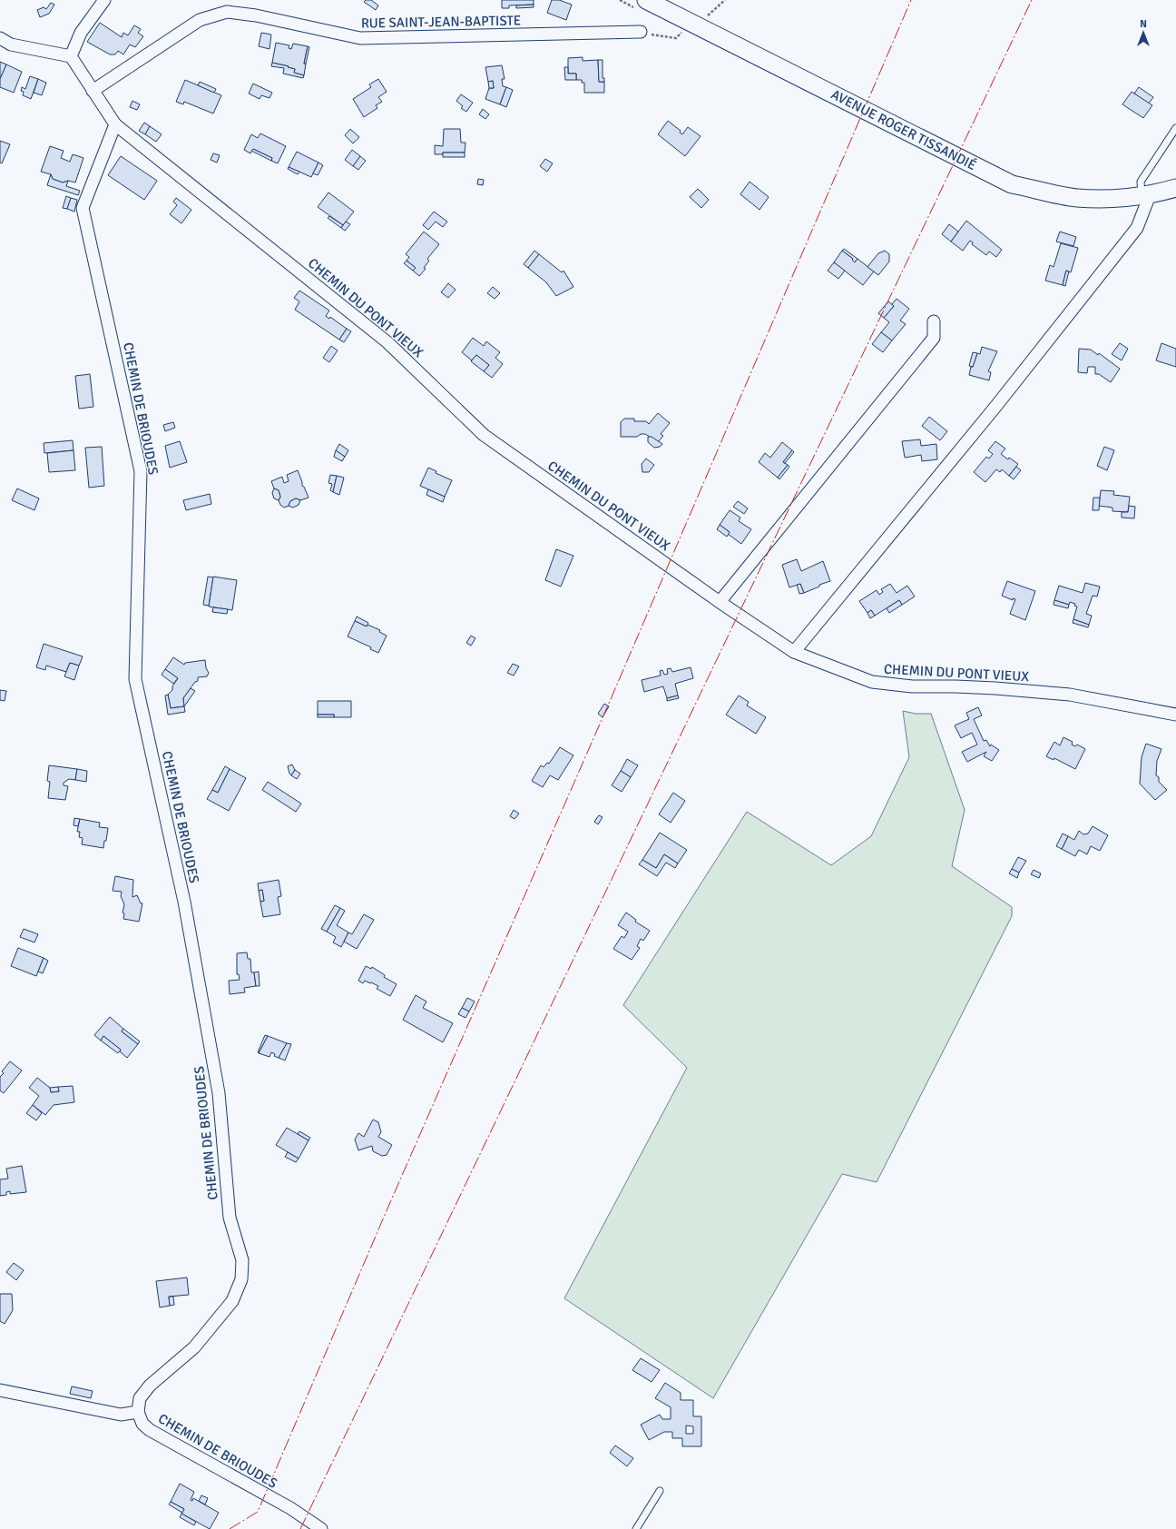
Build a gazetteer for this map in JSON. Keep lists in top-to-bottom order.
{
  "streets": {
    "main road": ["AVENUE ROGER TISSANDIÉ"],
    "street": ["RUE SAINT-JEAN-BAPTISTE", "CHEMIN DU PONT VIEUX", "CHEMIN DE BRIOUDES"]
  },
  "crossings": [
    ["CHEMIN DU PONT VIEUX", "CHEMIN DE BRIOUDES"]
  ],
  "north": "top"
}
